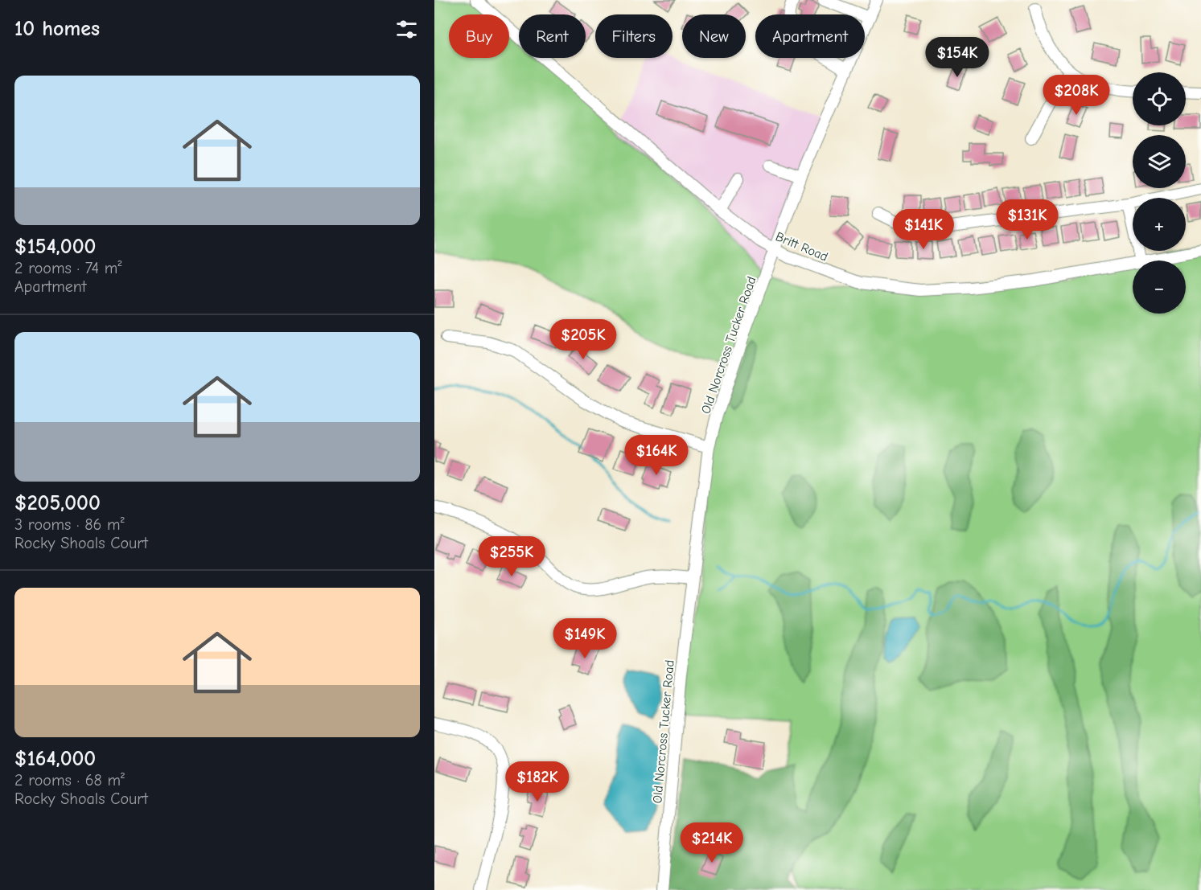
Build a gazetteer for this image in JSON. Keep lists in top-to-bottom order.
{
  "streets": {
    "street": ["Britt Road", "Old Norcross Tucker Road"]
  },
  "crossings": [
    ["Britt Road", "Old Norcross Tucker Road"]
  ],
  "page": {
    "heading": "10 homes",
    "chip": [
      "Buy",
      "Rent",
      "Filters",
      "New",
      "Apartment"
    ],
    "price": [
      "$154K",
      "$208K",
      "$131K",
      "$141K",
      "$205K",
      "$164K",
      "$255K",
      "$149K",
      "$182K",
      "$214K"
    ],
    "list": [
      {
        "name": "$154,000",
        "note": "2 rooms · 74 m² · Apartment"
      },
      {
        "name": "$205,000",
        "note": "3 rooms · 86 m² · Rocky Shoals Court"
      },
      {
        "name": "$164,000",
        "note": "2 rooms · 68 m² · Rocky Shoals Court"
      }
    ],
    "map_buttons": ["+", "−"]
  }
}
